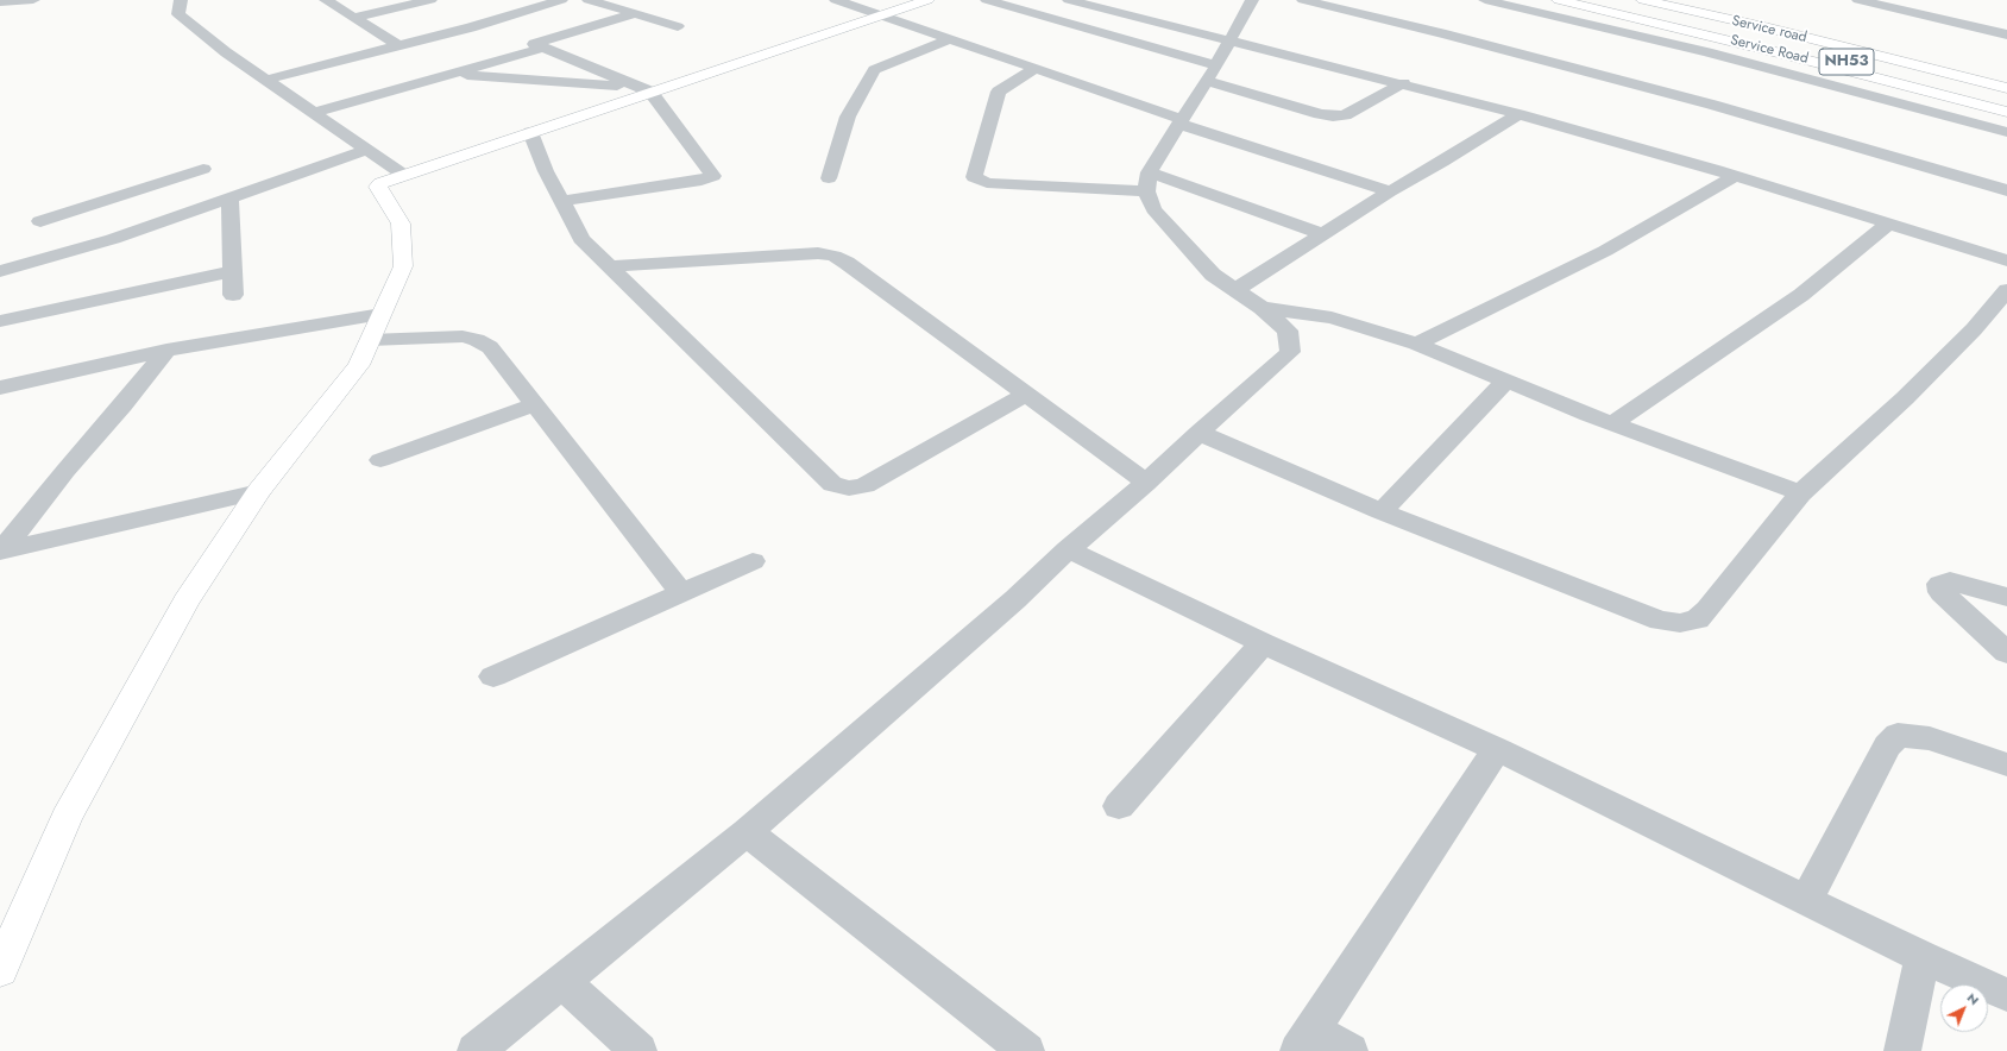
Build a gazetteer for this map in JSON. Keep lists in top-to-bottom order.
{
  "streets": {
    "main road": ["Service road", "Service Road", "NH53"]
  },
  "north": "top right"
}
